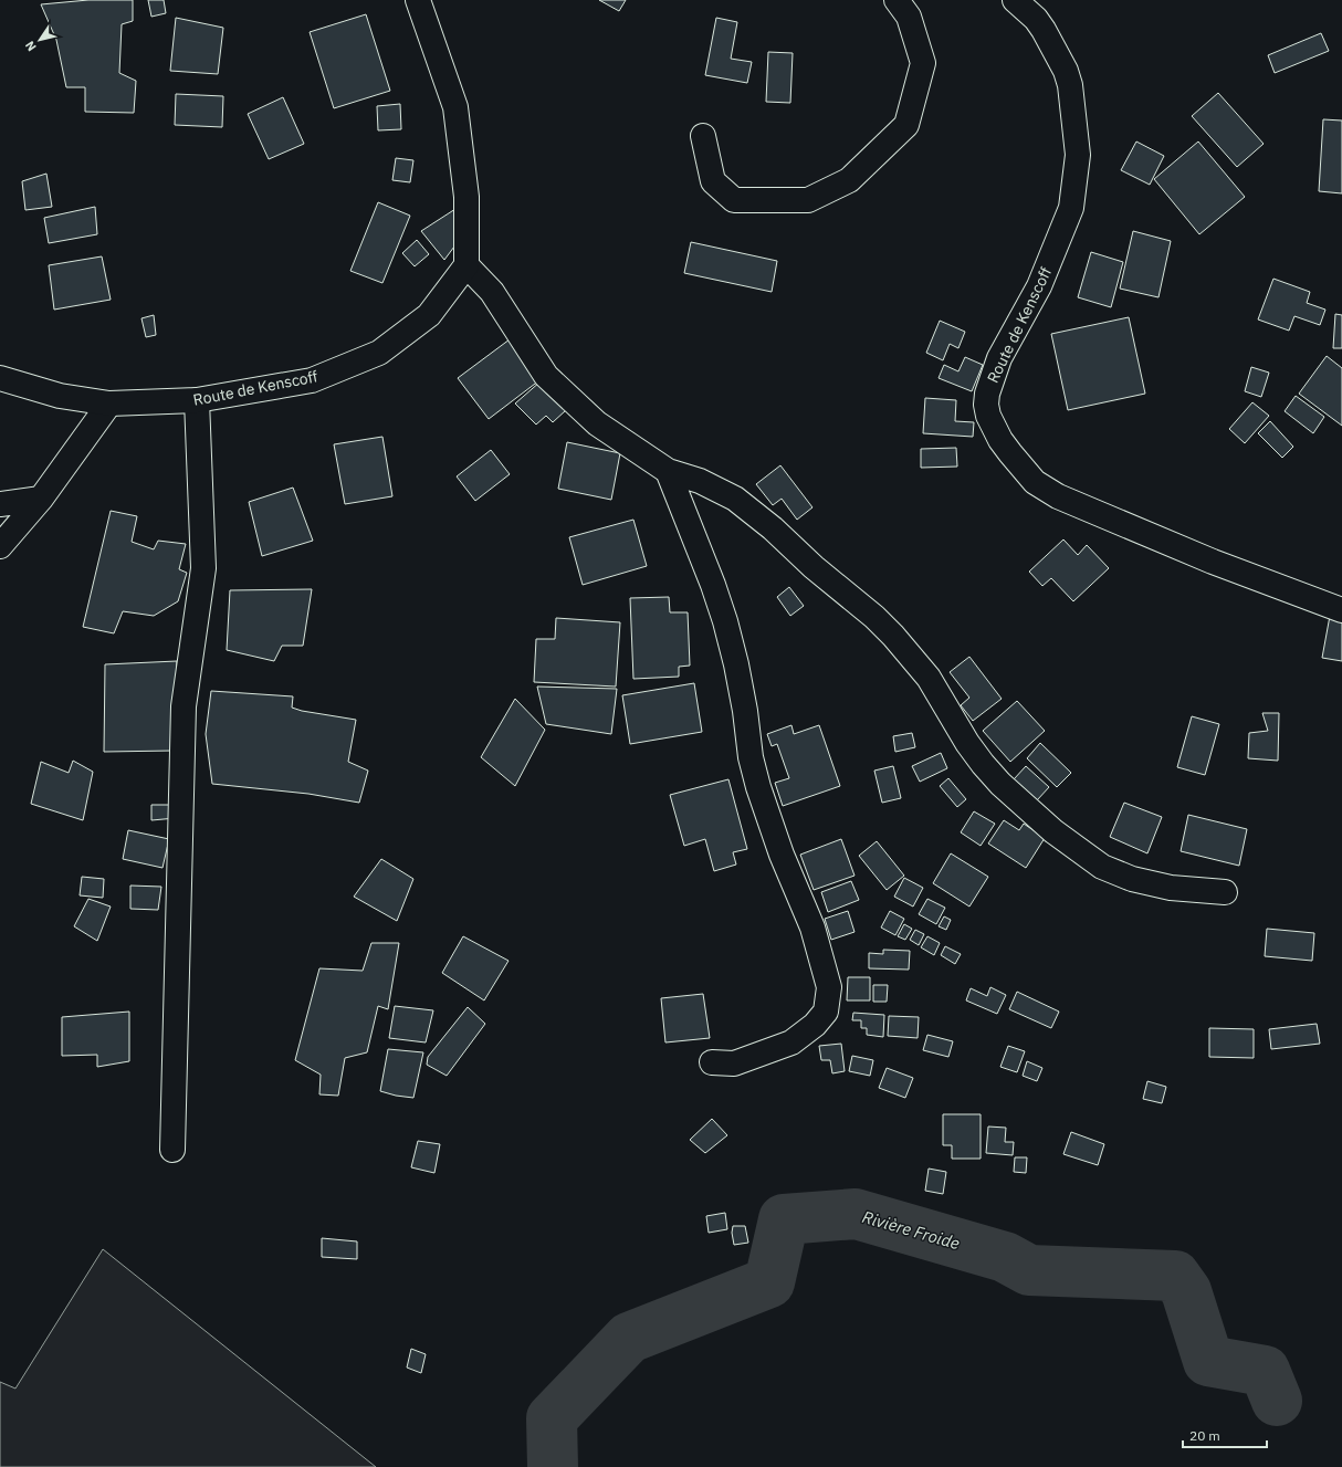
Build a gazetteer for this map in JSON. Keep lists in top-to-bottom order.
{
  "streets": {
    "street": ["Route de Kenscoff"]
  },
  "water": ["Rivière Froide"],
  "scale_bar": "20 m",
  "north": "bottom left"
}
